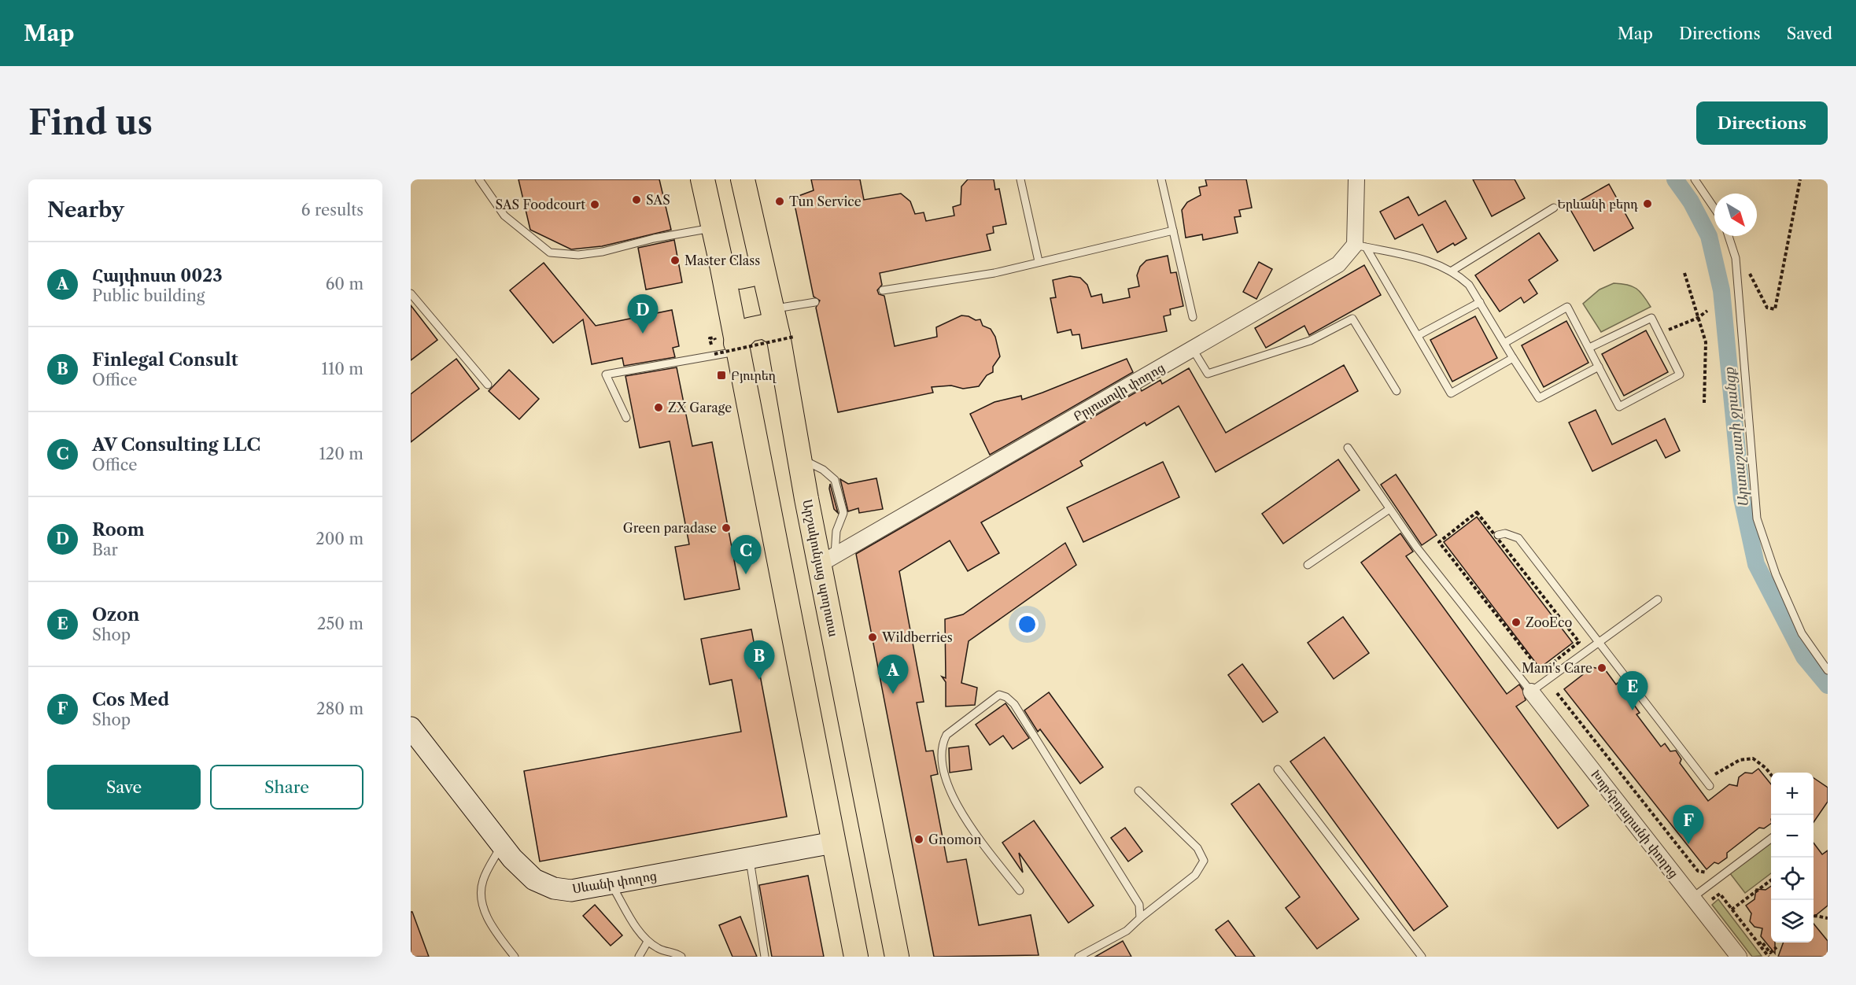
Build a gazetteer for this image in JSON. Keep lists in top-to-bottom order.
{
  "streets": {
    "main road": ["Արշակունյաց պողոտա"],
    "street": ["Բրյուսովի փողոց", "Խորհրդարանի փողոց", "Սևանի փողոց"]
  },
  "crossings": [
    ["Բրյուսովի փողոց", "Արշակունյաց պողոտա"]
  ],
  "water": ["Արտաշատի ջրանցք"],
  "places": {
    "other": [
      "SAS",
      "Tun Service",
      "Երևանի բերդ",
      "SAS Foodcourt",
      "Master Class",
      "ZX Garage",
      "Green paradase",
      "ZooEco",
      "Wildberries",
      "Mam's Care",
      "Gnomon"
    ],
    "transit": ["Բյուրեղ"]
  },
  "north": "bottom right",
  "page": {
    "header": "Map",
    "nav": ["Map", "Directions", "Saved"],
    "buttons": [
      "Directions",
      ["Save", "Share"]
    ],
    "title": "Find us",
    "heading": ["Nearby", "6 results"],
    "list": [
      {
        "mark": "A",
        "name": "Հայփոստ 0023",
        "note": "Public building",
        "value": "60 m"
      },
      {
        "mark": "B",
        "name": "Finlegal Consult",
        "note": "Office",
        "value": "110 m"
      },
      {
        "mark": "C",
        "name": "AV Consulting LLC",
        "note": "Office",
        "value": "120 m"
      },
      {
        "mark": "D",
        "name": "Room",
        "note": "Bar",
        "value": "200 m"
      },
      {
        "mark": "E",
        "name": "Ozon",
        "note": "Shop",
        "value": "250 m"
      },
      {
        "mark": "F",
        "name": "Cos Med",
        "note": "Shop",
        "value": "280 m"
      }
    ],
    "pins": [
      "D",
      "C",
      "B",
      "A",
      "E",
      "F"
    ],
    "map_buttons": ["+", "−"]
  }
}
